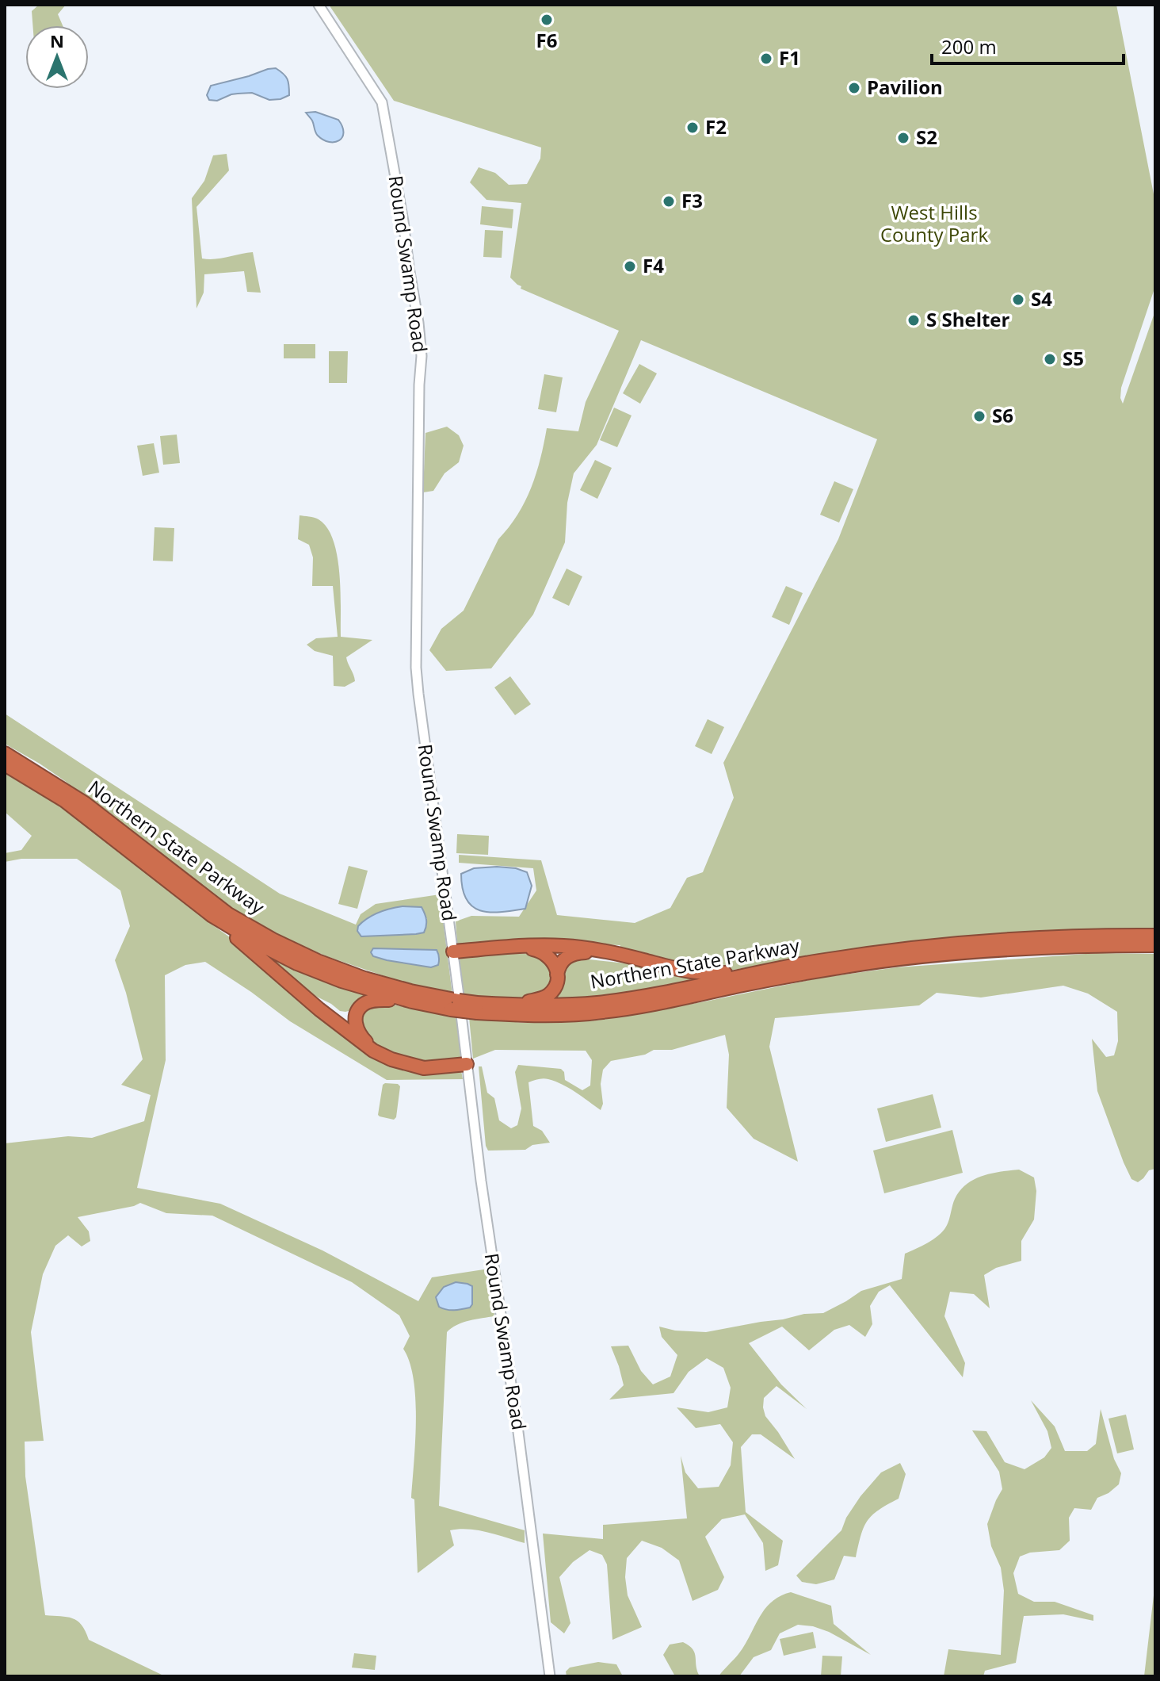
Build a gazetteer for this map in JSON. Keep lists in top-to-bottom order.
{
  "streets": {
    "highway": ["Northern State Parkway"],
    "street": ["Round Swamp Road"]
  },
  "parks": ["West Hills County Park"],
  "places": [
    "F6",
    "F1",
    "Pavilion",
    "F2",
    "S2",
    "F3",
    "F4",
    "S4",
    "S Shelter",
    "S5",
    "S6"
  ],
  "scale_bar": "200 m",
  "north": "top"
}
